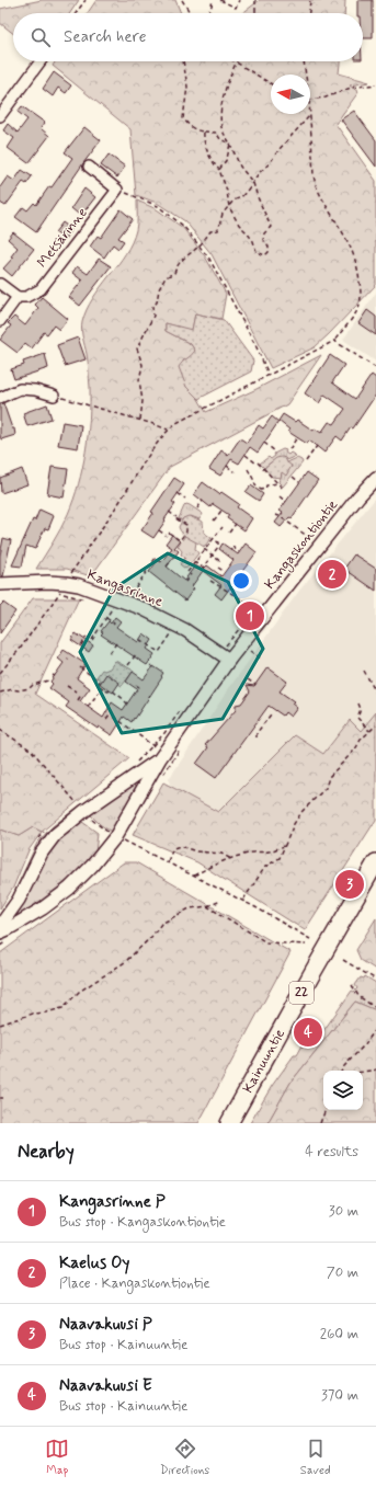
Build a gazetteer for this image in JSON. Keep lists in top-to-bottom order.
{
  "streets": {
    "highway": ["22", "Kainuuntie"],
    "street": ["Metsärinne", "Kangaskontiontie", "Kangasrinne"]
  },
  "crossings": [
    ["Kangaskontiontie", "Kangasrinne"]
  ],
  "north": "left",
  "page": {
    "search": "Search here",
    "pins": [
      "2",
      "1",
      "3",
      "4"
    ],
    "heading": ["Nearby", "4 results"],
    "list": [
      {
        "mark": "1",
        "name": "Kangasrinne P",
        "note": "Bus stop · Kangaskontiontie",
        "value": "30 m"
      },
      {
        "mark": "2",
        "name": "Kaelus Oy",
        "note": "Place · Kangaskontiontie",
        "value": "70 m"
      },
      {
        "mark": "3",
        "name": "Naavakuusi P",
        "note": "Bus stop · Kainuuntie",
        "value": "260 m"
      },
      {
        "mark": "4",
        "name": "Naavakuusi E",
        "note": "Bus stop · Kainuuntie",
        "value": "370 m"
      }
    ],
    "nav": ["Map", "Directions", "Saved"]
  }
}
